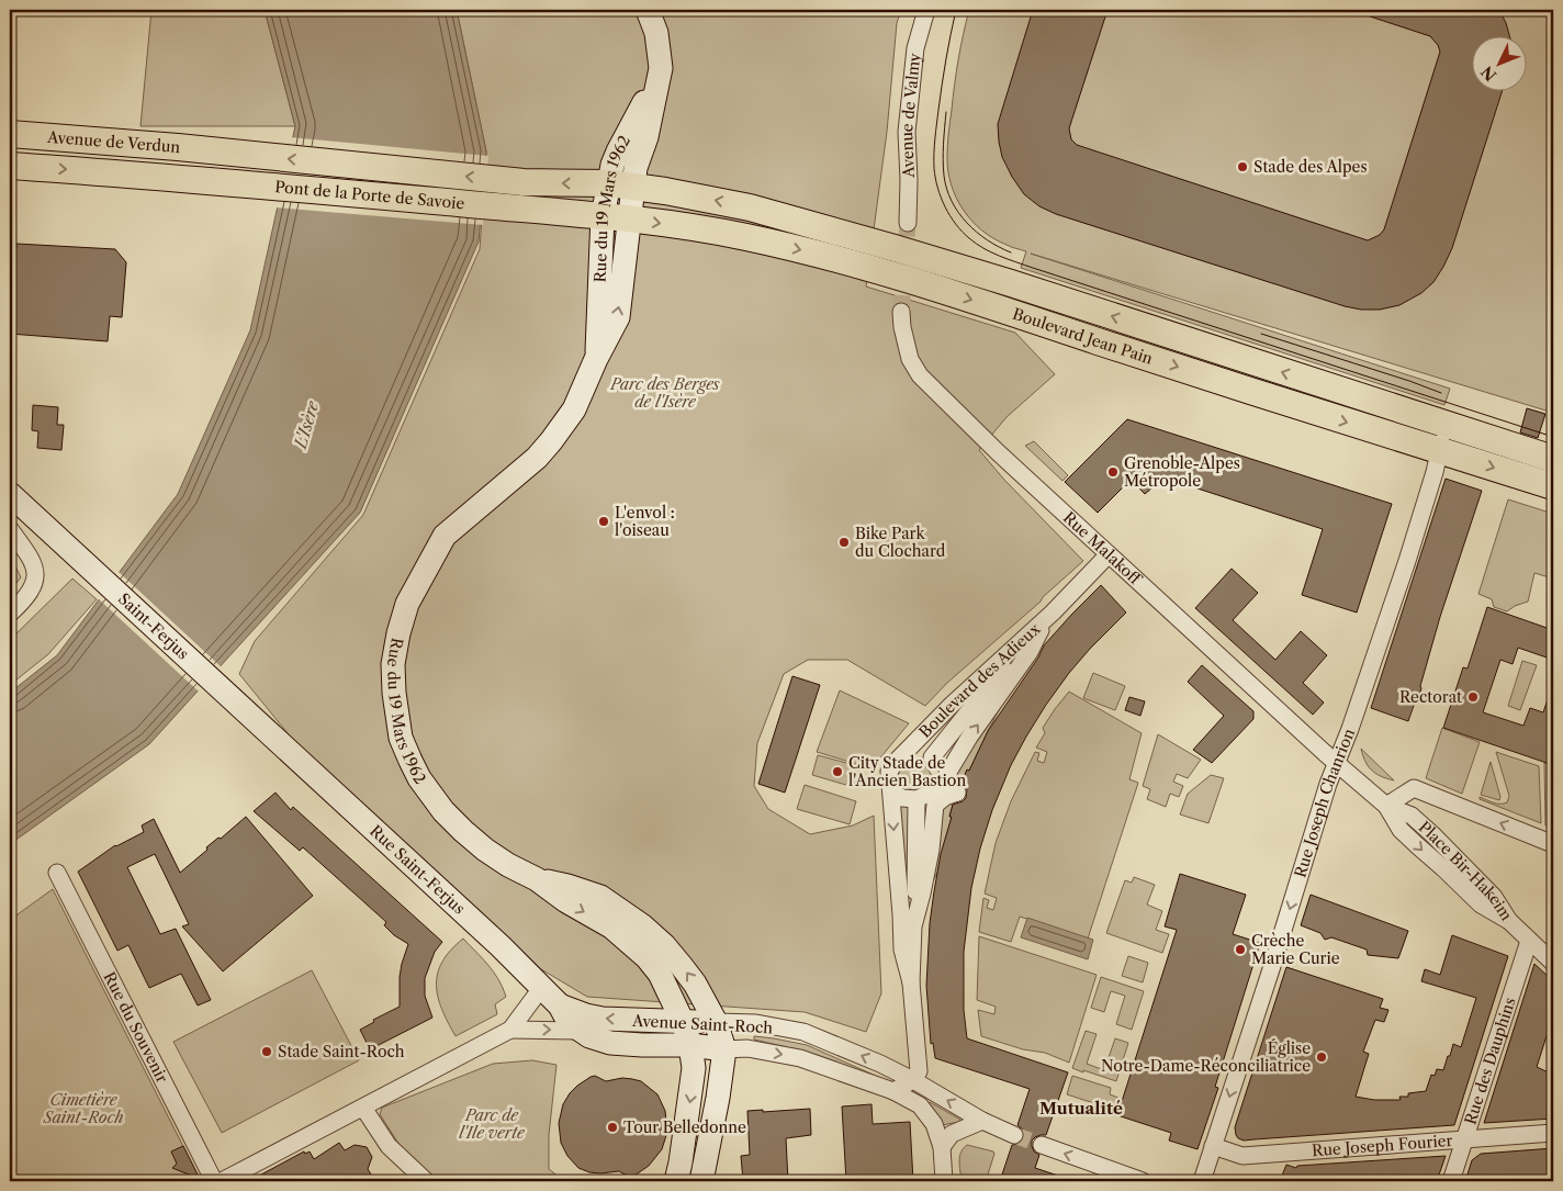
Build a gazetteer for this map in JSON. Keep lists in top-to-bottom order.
{
  "streets": {
    "main road": [
      "Avenue de Verdun",
      "Pont de la Porte de Savoie",
      "Rue du 19 Mars 1962",
      "Boulevard Jean Pain",
      "Saint-Ferjus",
      "Rue Saint-Ferjus",
      "Avenue Saint-Roch"
    ],
    "street": [
      "Avenue de Valmy",
      "Rue Malakoff",
      "Boulevard des Adieux",
      "Rue Joseph Chanrion",
      "Place Bir-Hakeim",
      "Rue du Souvenir",
      "Rue des Dauphins",
      "Rue Joseph Fourier"
    ]
  },
  "crossings": [
    ["Avenue de Verdun", "Pont de la Porte de Savoie"],
    ["Pont de la Porte de Savoie", "Rue du 19 Mars 1962"],
    ["Pont de la Porte de Savoie", "Boulevard Jean Pain"],
    ["Rue du 19 Mars 1962", "Boulevard Jean Pain"],
    ["Rue du 19 Mars 1962", "Avenue Saint-Roch"],
    ["Boulevard Jean Pain", "Rue Joseph Chanrion"],
    ["Rue Malakoff", "Boulevard des Adieux"],
    ["Rue Malakoff", "Rue Joseph Chanrion"],
    ["Rue Malakoff", "Place Bir-Hakeim"],
    ["Saint-Ferjus", "Rue Saint-Ferjus"],
    ["Boulevard des Adieux", "Avenue Saint-Roch"],
    ["Rue Joseph Chanrion", "Place Bir-Hakeim"],
    ["Rue Joseph Chanrion", "Rue Joseph Fourier"],
    ["Place Bir-Hakeim", "Rue des Dauphins"],
    ["Rue Saint-Ferjus", "Avenue Saint-Roch"],
    ["Rue des Dauphins", "Rue Joseph Fourier"]
  ],
  "one_way": ["Rue Joseph Chanrion", "Place Bir-Hakeim"],
  "districts": ["Mutualité"],
  "water": ["L'Isère"],
  "parks": ["Parc des Berges de l'Isère", "Cimetière Saint-Roch", "Parc de l'Ile verte"],
  "places": [
    "Stade des Alpes",
    "Grenoble-Alpes Métropole",
    "L'envol : l'oiseau",
    "Bike Park du Clochard",
    "Rectorat",
    "City Stade de l'Ancien Bastion",
    "Crèche Marie Curie",
    "Stade Saint-Roch",
    "Église Notre-Dame-Réconciliatrice",
    "Tour Belledonne"
  ],
  "north": "bottom left"
}
